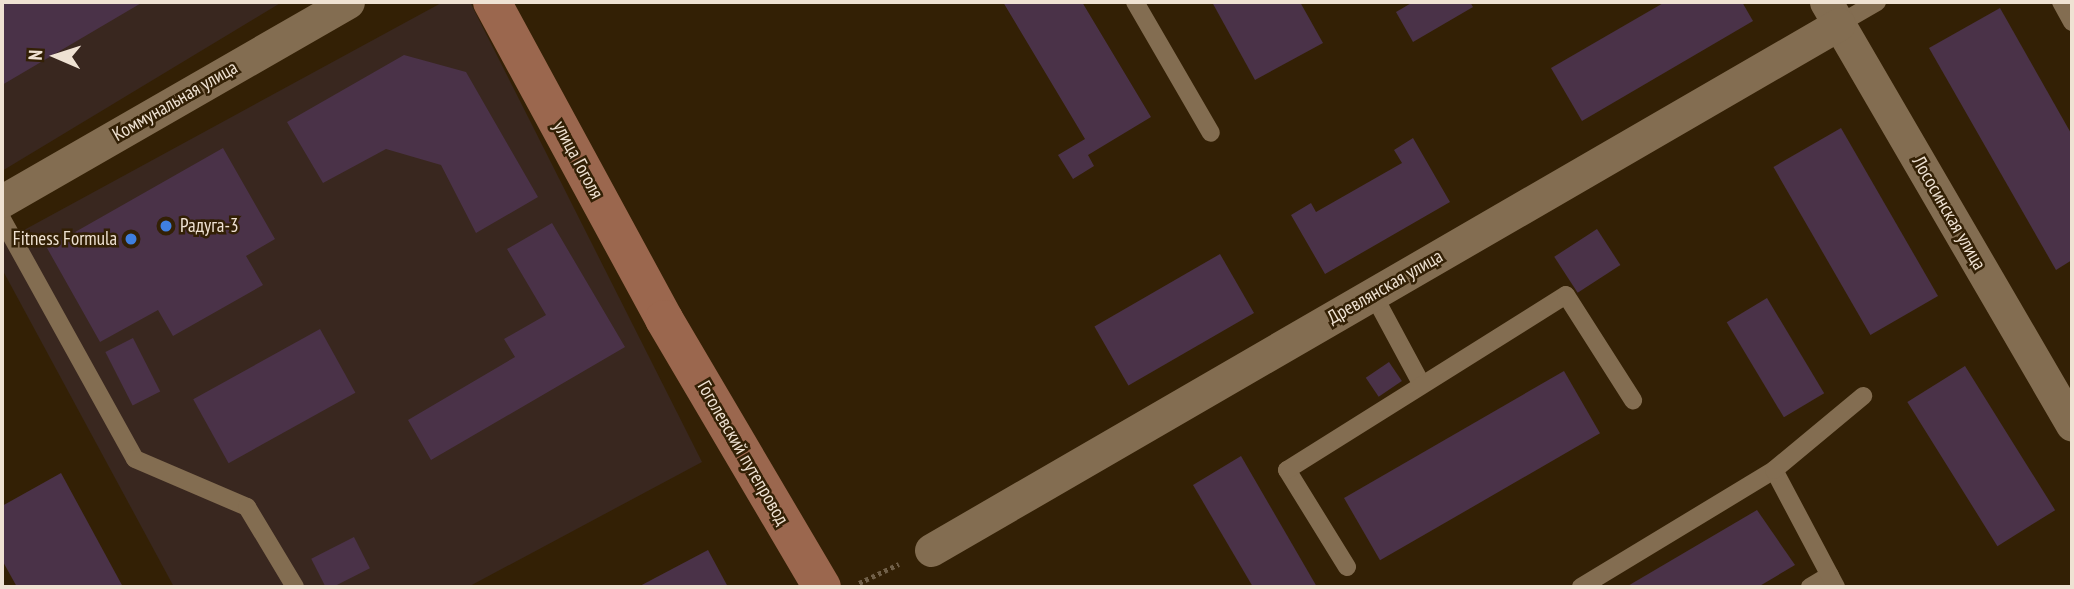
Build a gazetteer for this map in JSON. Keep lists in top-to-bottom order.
{
  "streets": {
    "main road": ["улица Гоголя", "Гоголевский путепровод"],
    "street": ["Коммунальная улица", "Лососинская улица", "Древлянская улица"]
  },
  "crossings": [
    ["улица Гоголя", "Гоголевский путепровод"],
    ["Лососинская улица", "Древлянская улица"]
  ],
  "places": ["Радуга-3", "Fitness Formula"],
  "north": "left"
}
